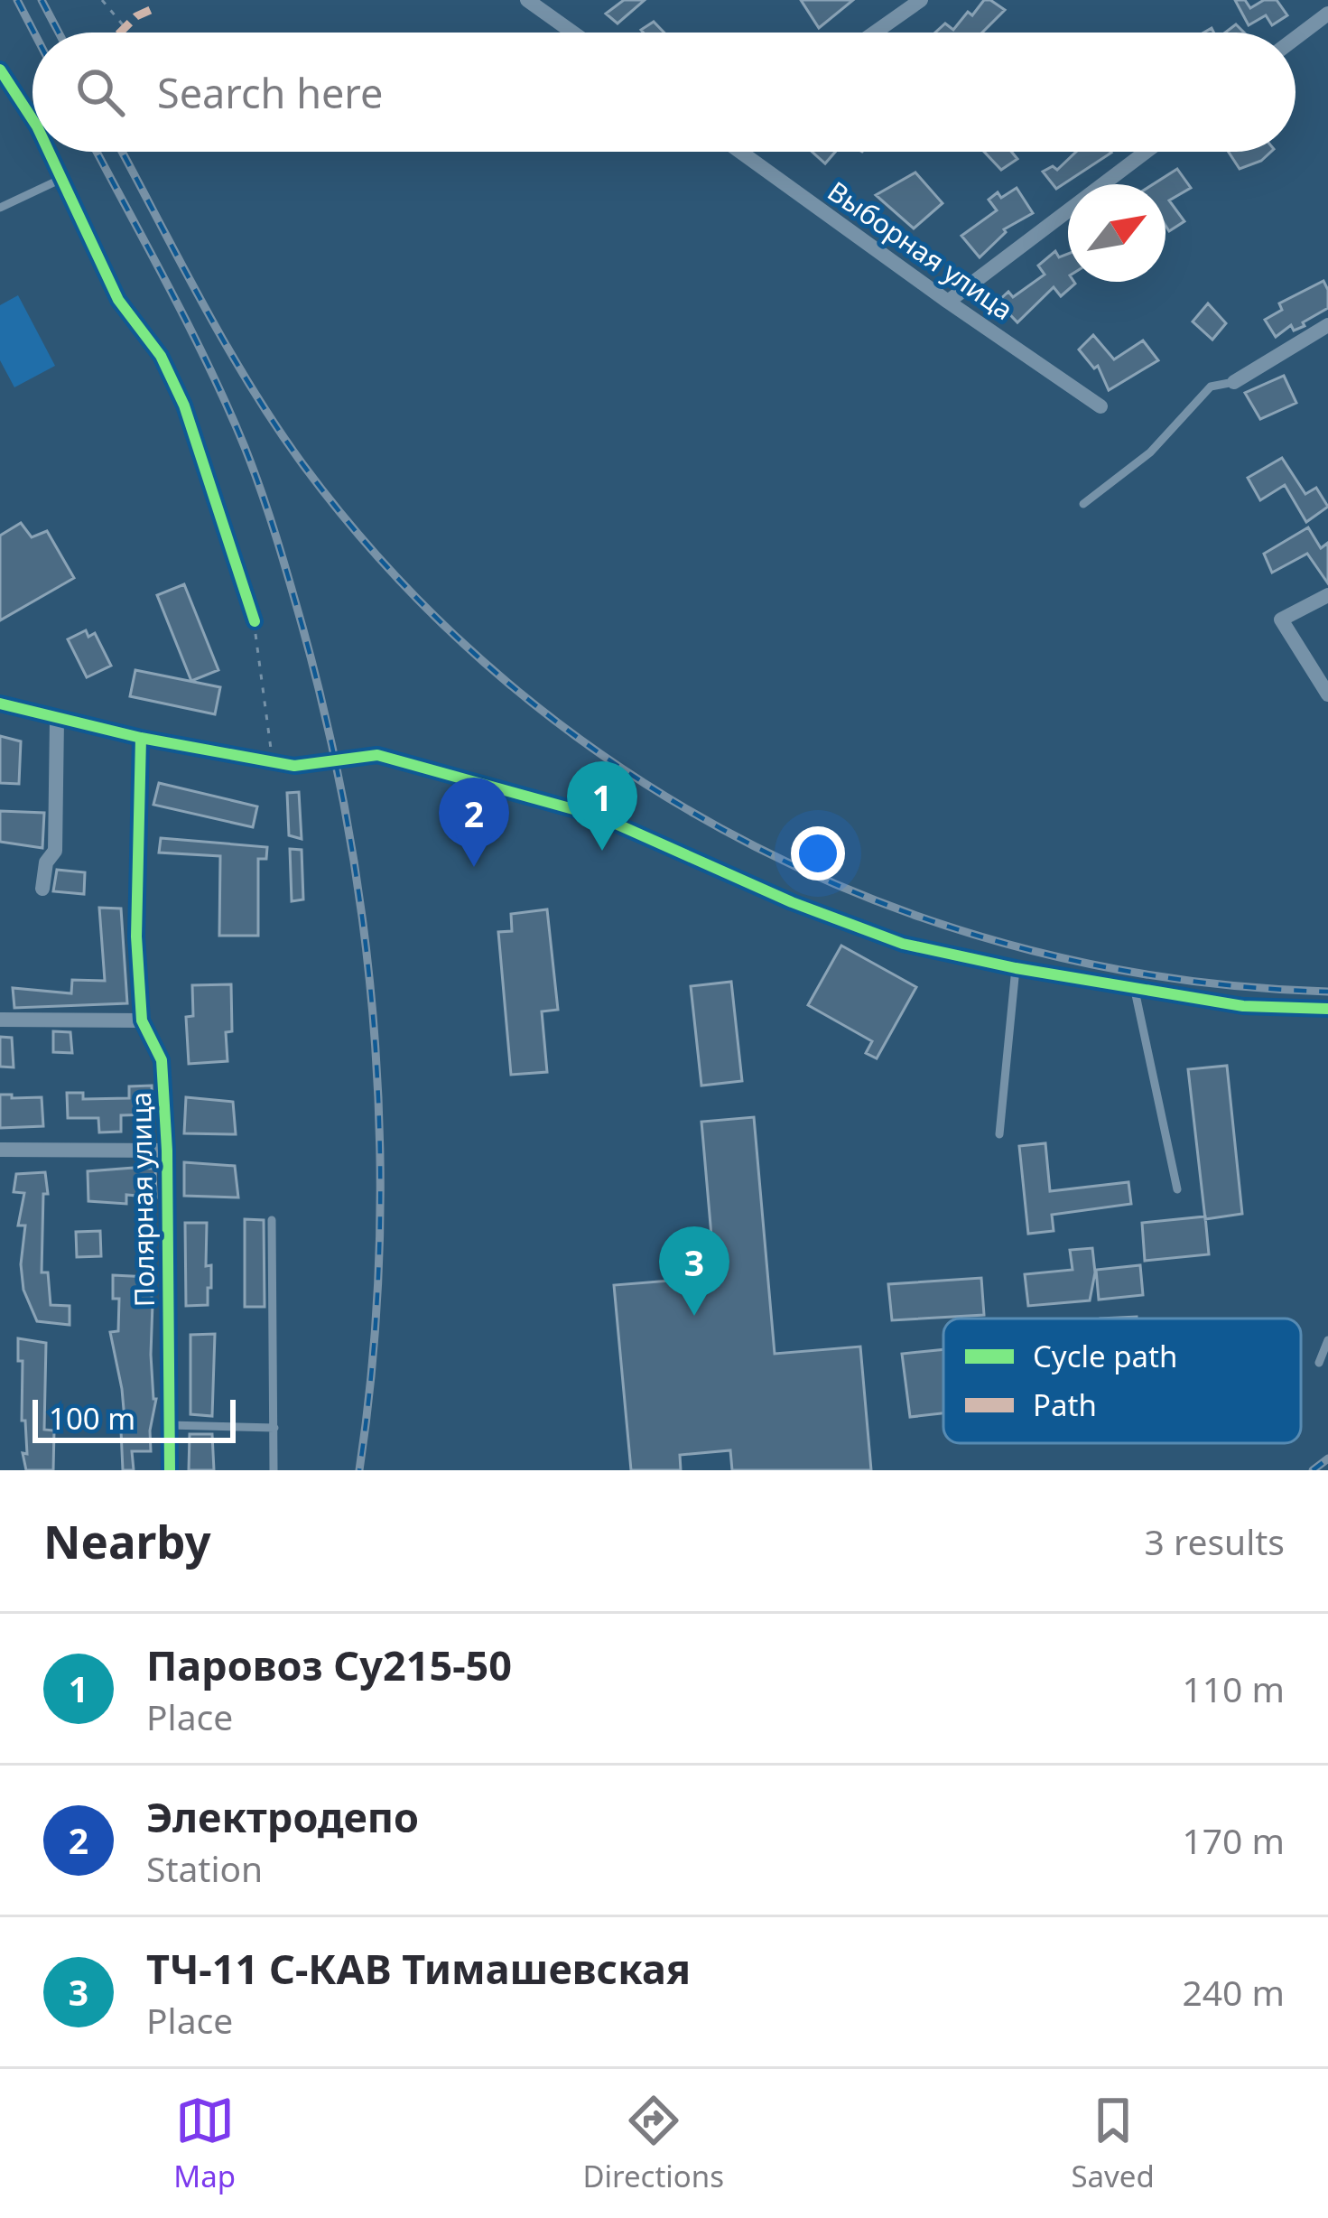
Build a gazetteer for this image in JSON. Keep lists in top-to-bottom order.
{
  "streets": {
    "street": ["Выборная улица", "Полярная улица"]
  },
  "legend": ["Cycle path", "Path"],
  "scale_bar": "100 m",
  "north": "top right",
  "page": {
    "search": "Search here",
    "pins": ["1", "2", "3"],
    "scale": "100 m",
    "heading": ["Nearby", "3 results"],
    "list": [
      {
        "mark": "1",
        "name": "Паровоз Су215-50",
        "note": "Place",
        "value": "110 m"
      },
      {
        "mark": "2",
        "name": "Электродепо",
        "note": "Station",
        "value": "170 m"
      },
      {
        "mark": "3",
        "name": "ТЧ-11 С-КАВ Тимашевская",
        "note": "Place",
        "value": "240 m"
      }
    ],
    "nav": ["Map", "Directions", "Saved"]
  }
}
